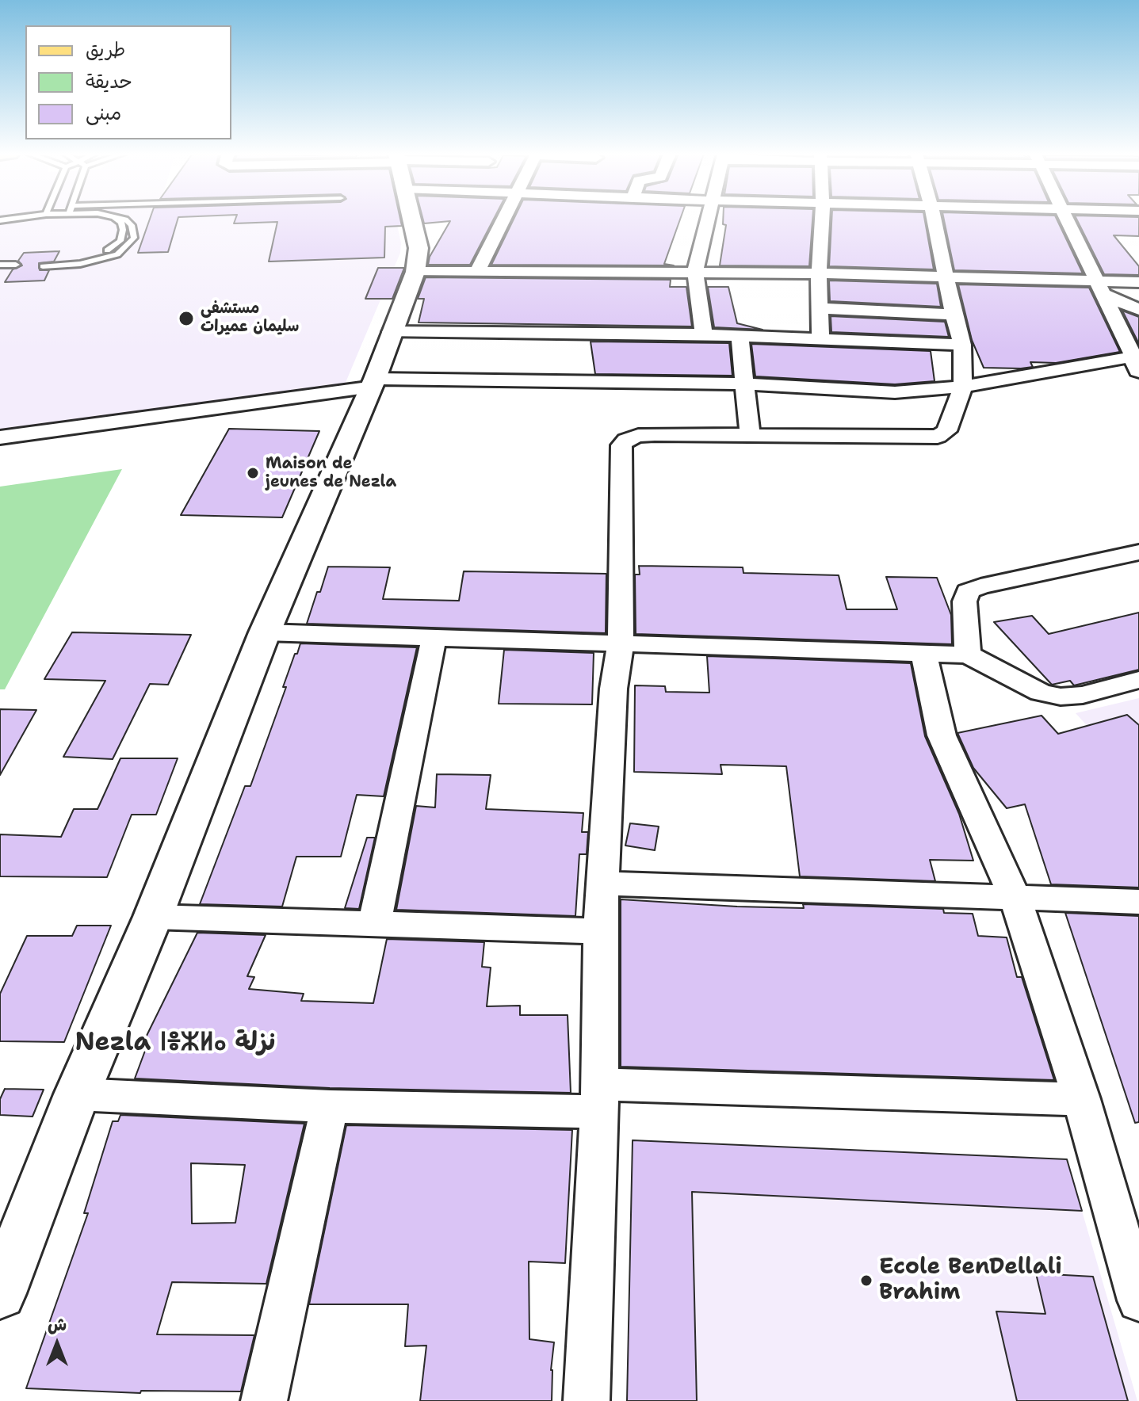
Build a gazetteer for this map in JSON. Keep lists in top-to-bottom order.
{
  "districts": ["Nezla ⵏⴻⵣⵍⴰ نزلة"],
  "places": ["مستشفى سليمان عميرات", "Maison de jeunes de Nezla", "Ecole BenDellali Brahim"],
  "legend": ["طريق", "حديقة", "مبنى"],
  "north": "top"
}
